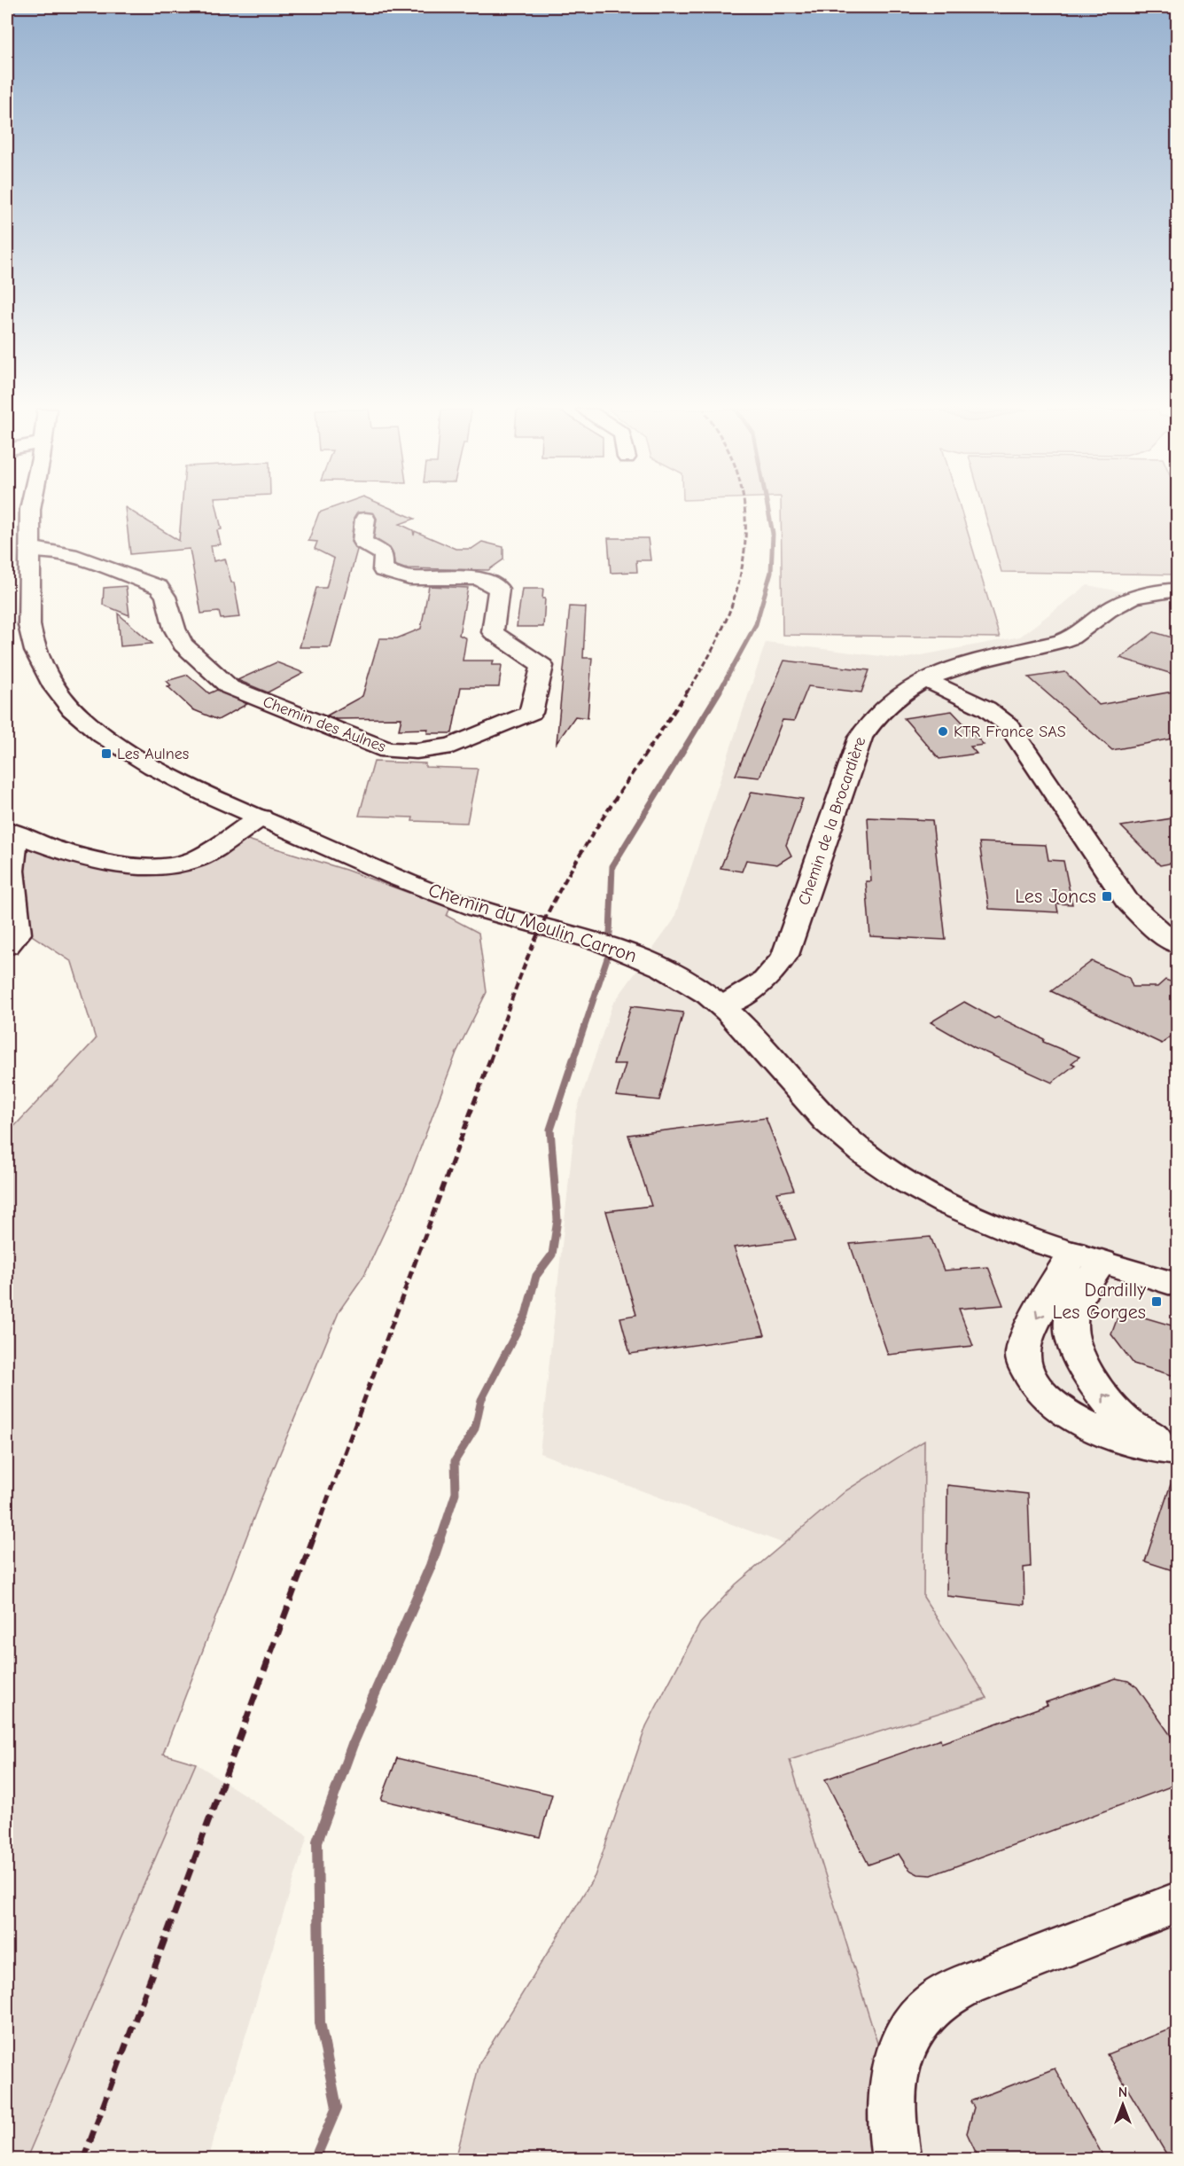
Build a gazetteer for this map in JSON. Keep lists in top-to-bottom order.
{
  "streets": {
    "street": ["Chemin des Aulnes", "Chemin de la Brocardière", "Chemin du Moulin Carron"]
  },
  "crossings": [
    ["Chemin des Aulnes", "Chemin du Moulin Carron"],
    ["Chemin de la Brocardière", "Chemin du Moulin Carron"]
  ],
  "places": {
    "other": ["KTR France SAS"],
    "transit": ["Les Aulnes", "Les Joncs", "Dardilly Les Gorges"]
  },
  "north": "top"
}
